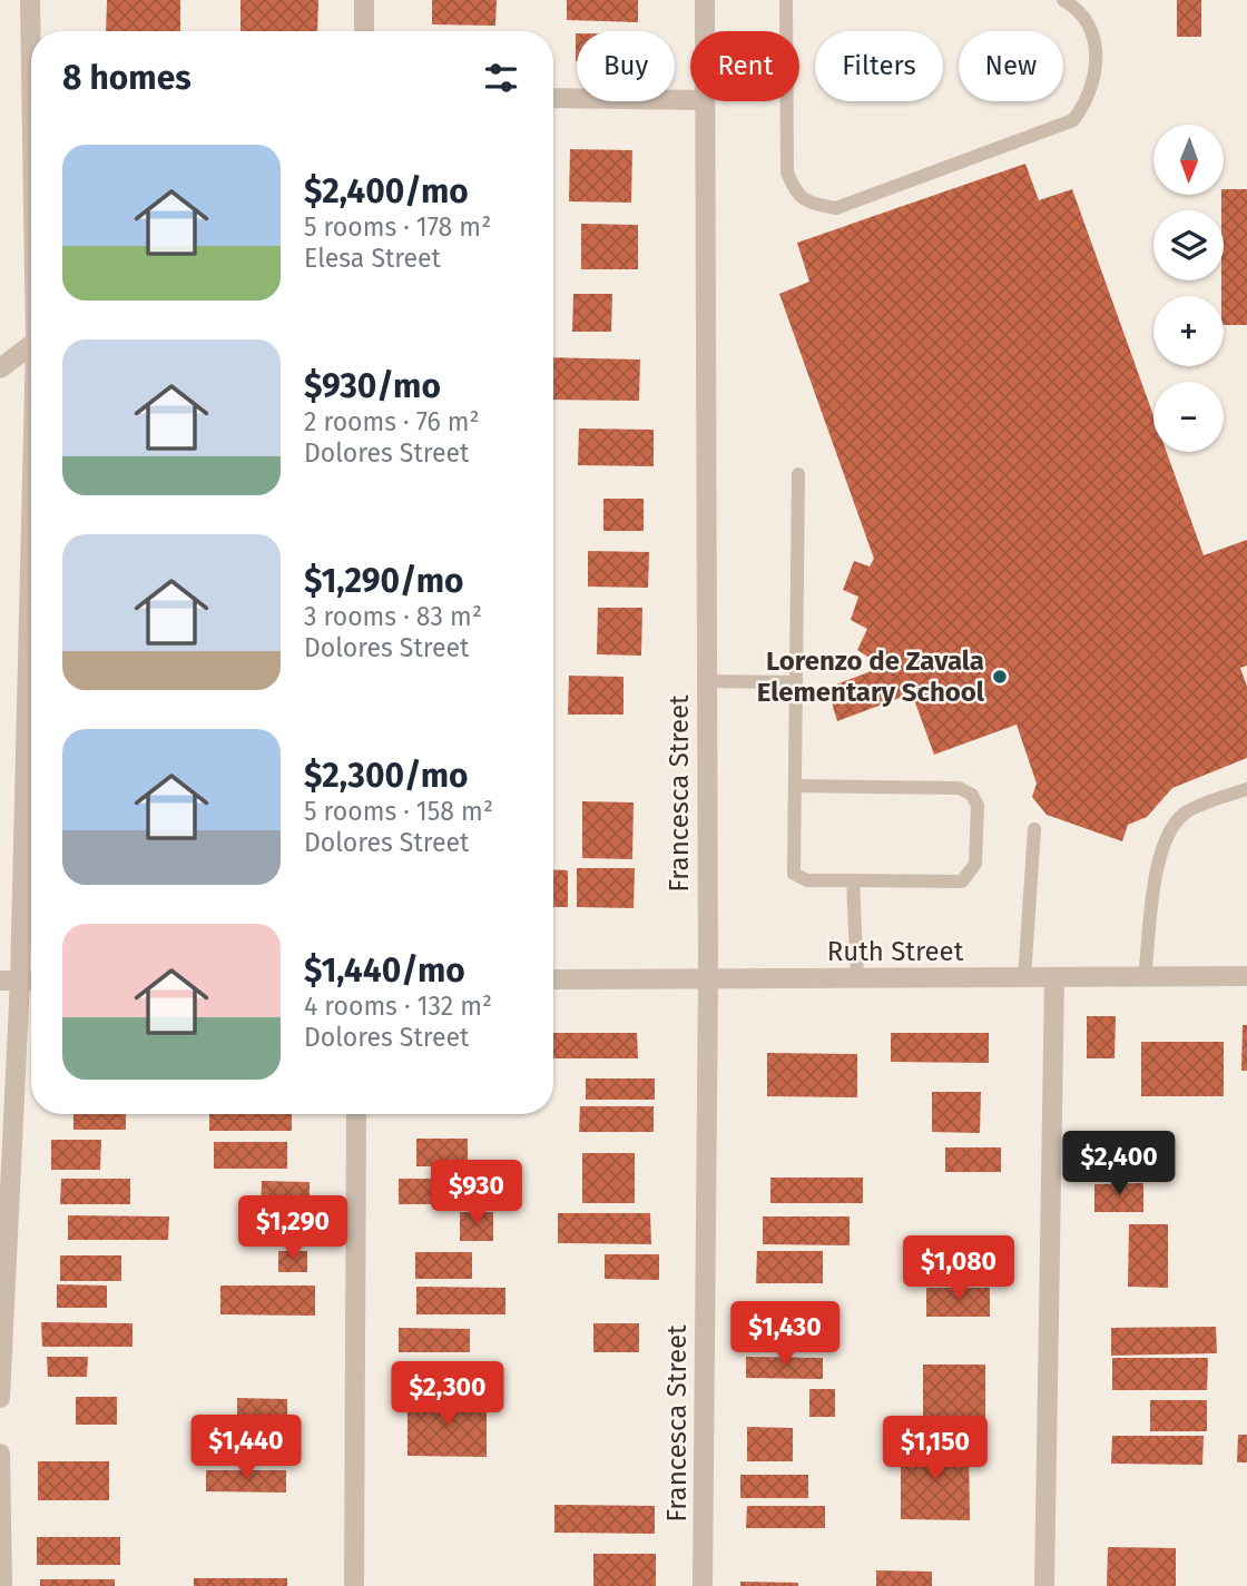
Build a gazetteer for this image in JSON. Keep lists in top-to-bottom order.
{
  "streets": {
    "street": ["Francesca Street", "Ruth Street"]
  },
  "crossings": [
    ["Francesca Street", "Ruth Street"]
  ],
  "places": ["Lorenzo de Zavala Elementary School"],
  "north": "bottom",
  "page": {
    "chip": [
      "Buy",
      "Rent",
      "Filters",
      "New"
    ],
    "heading": "8 homes",
    "map_buttons": ["+", "−"],
    "list": [
      {
        "name": "$2,400/mo",
        "note": "5 rooms · 178 m² · Elesa Street"
      },
      {
        "name": "$930/mo",
        "note": "2 rooms · 76 m² · Dolores Street"
      },
      {
        "name": "$1,290/mo",
        "note": "3 rooms · 83 m² · Dolores Street"
      },
      {
        "name": "$2,300/mo",
        "note": "5 rooms · 158 m² · Dolores Street"
      },
      {
        "name": "$1,440/mo",
        "note": "4 rooms · 132 m² · Dolores Street"
      }
    ],
    "price": [
      "$2,400",
      "$930",
      "$1,290",
      "$1,080",
      "$1,430",
      "$2,300",
      "$1,440",
      "$1,150"
    ]
  }
}
